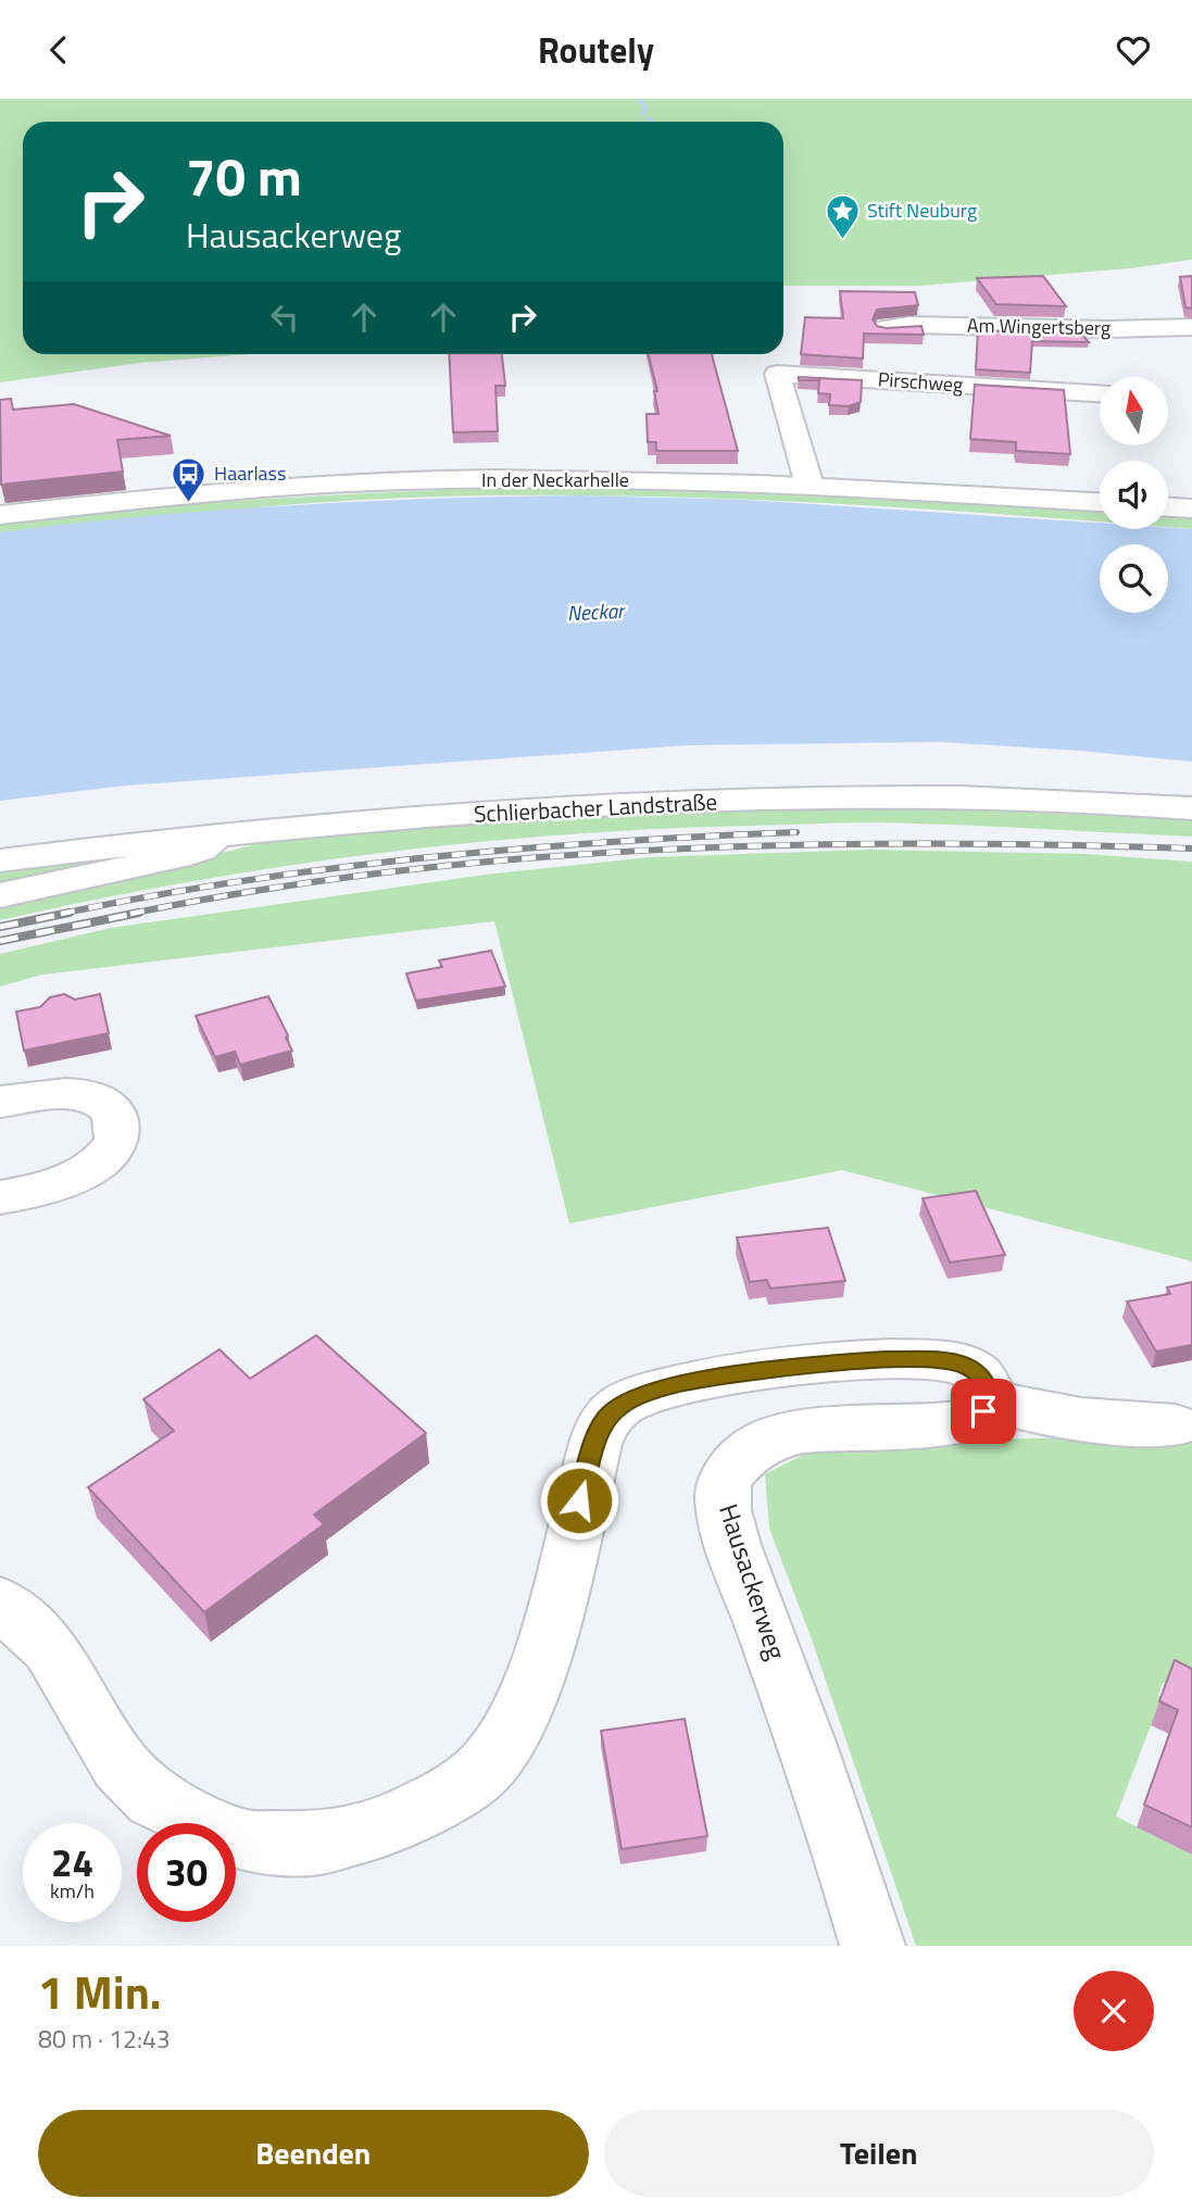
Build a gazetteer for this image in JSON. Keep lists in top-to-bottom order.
{
  "streets": {
    "street": [
      "Am Wingertsberg",
      "Pirschweg",
      "In der Neckarhelle",
      "Schlierbacher Landstraße",
      "Hausackerweg"
    ]
  },
  "water": ["Neckar"],
  "places": {
    "place": ["Stift Neuburg"],
    "bus stop": ["Haarlass"]
  },
  "north": "top",
  "page": {
    "header": "Routely",
    "turn": ["70 m", "Hausackerweg"],
    "speed": "24 km/h",
    "limit": "30",
    "heading": ["1 Min.", "80 m · 12:43"],
    "buttons": ["Beenden", "Teilen"]
  }
}
